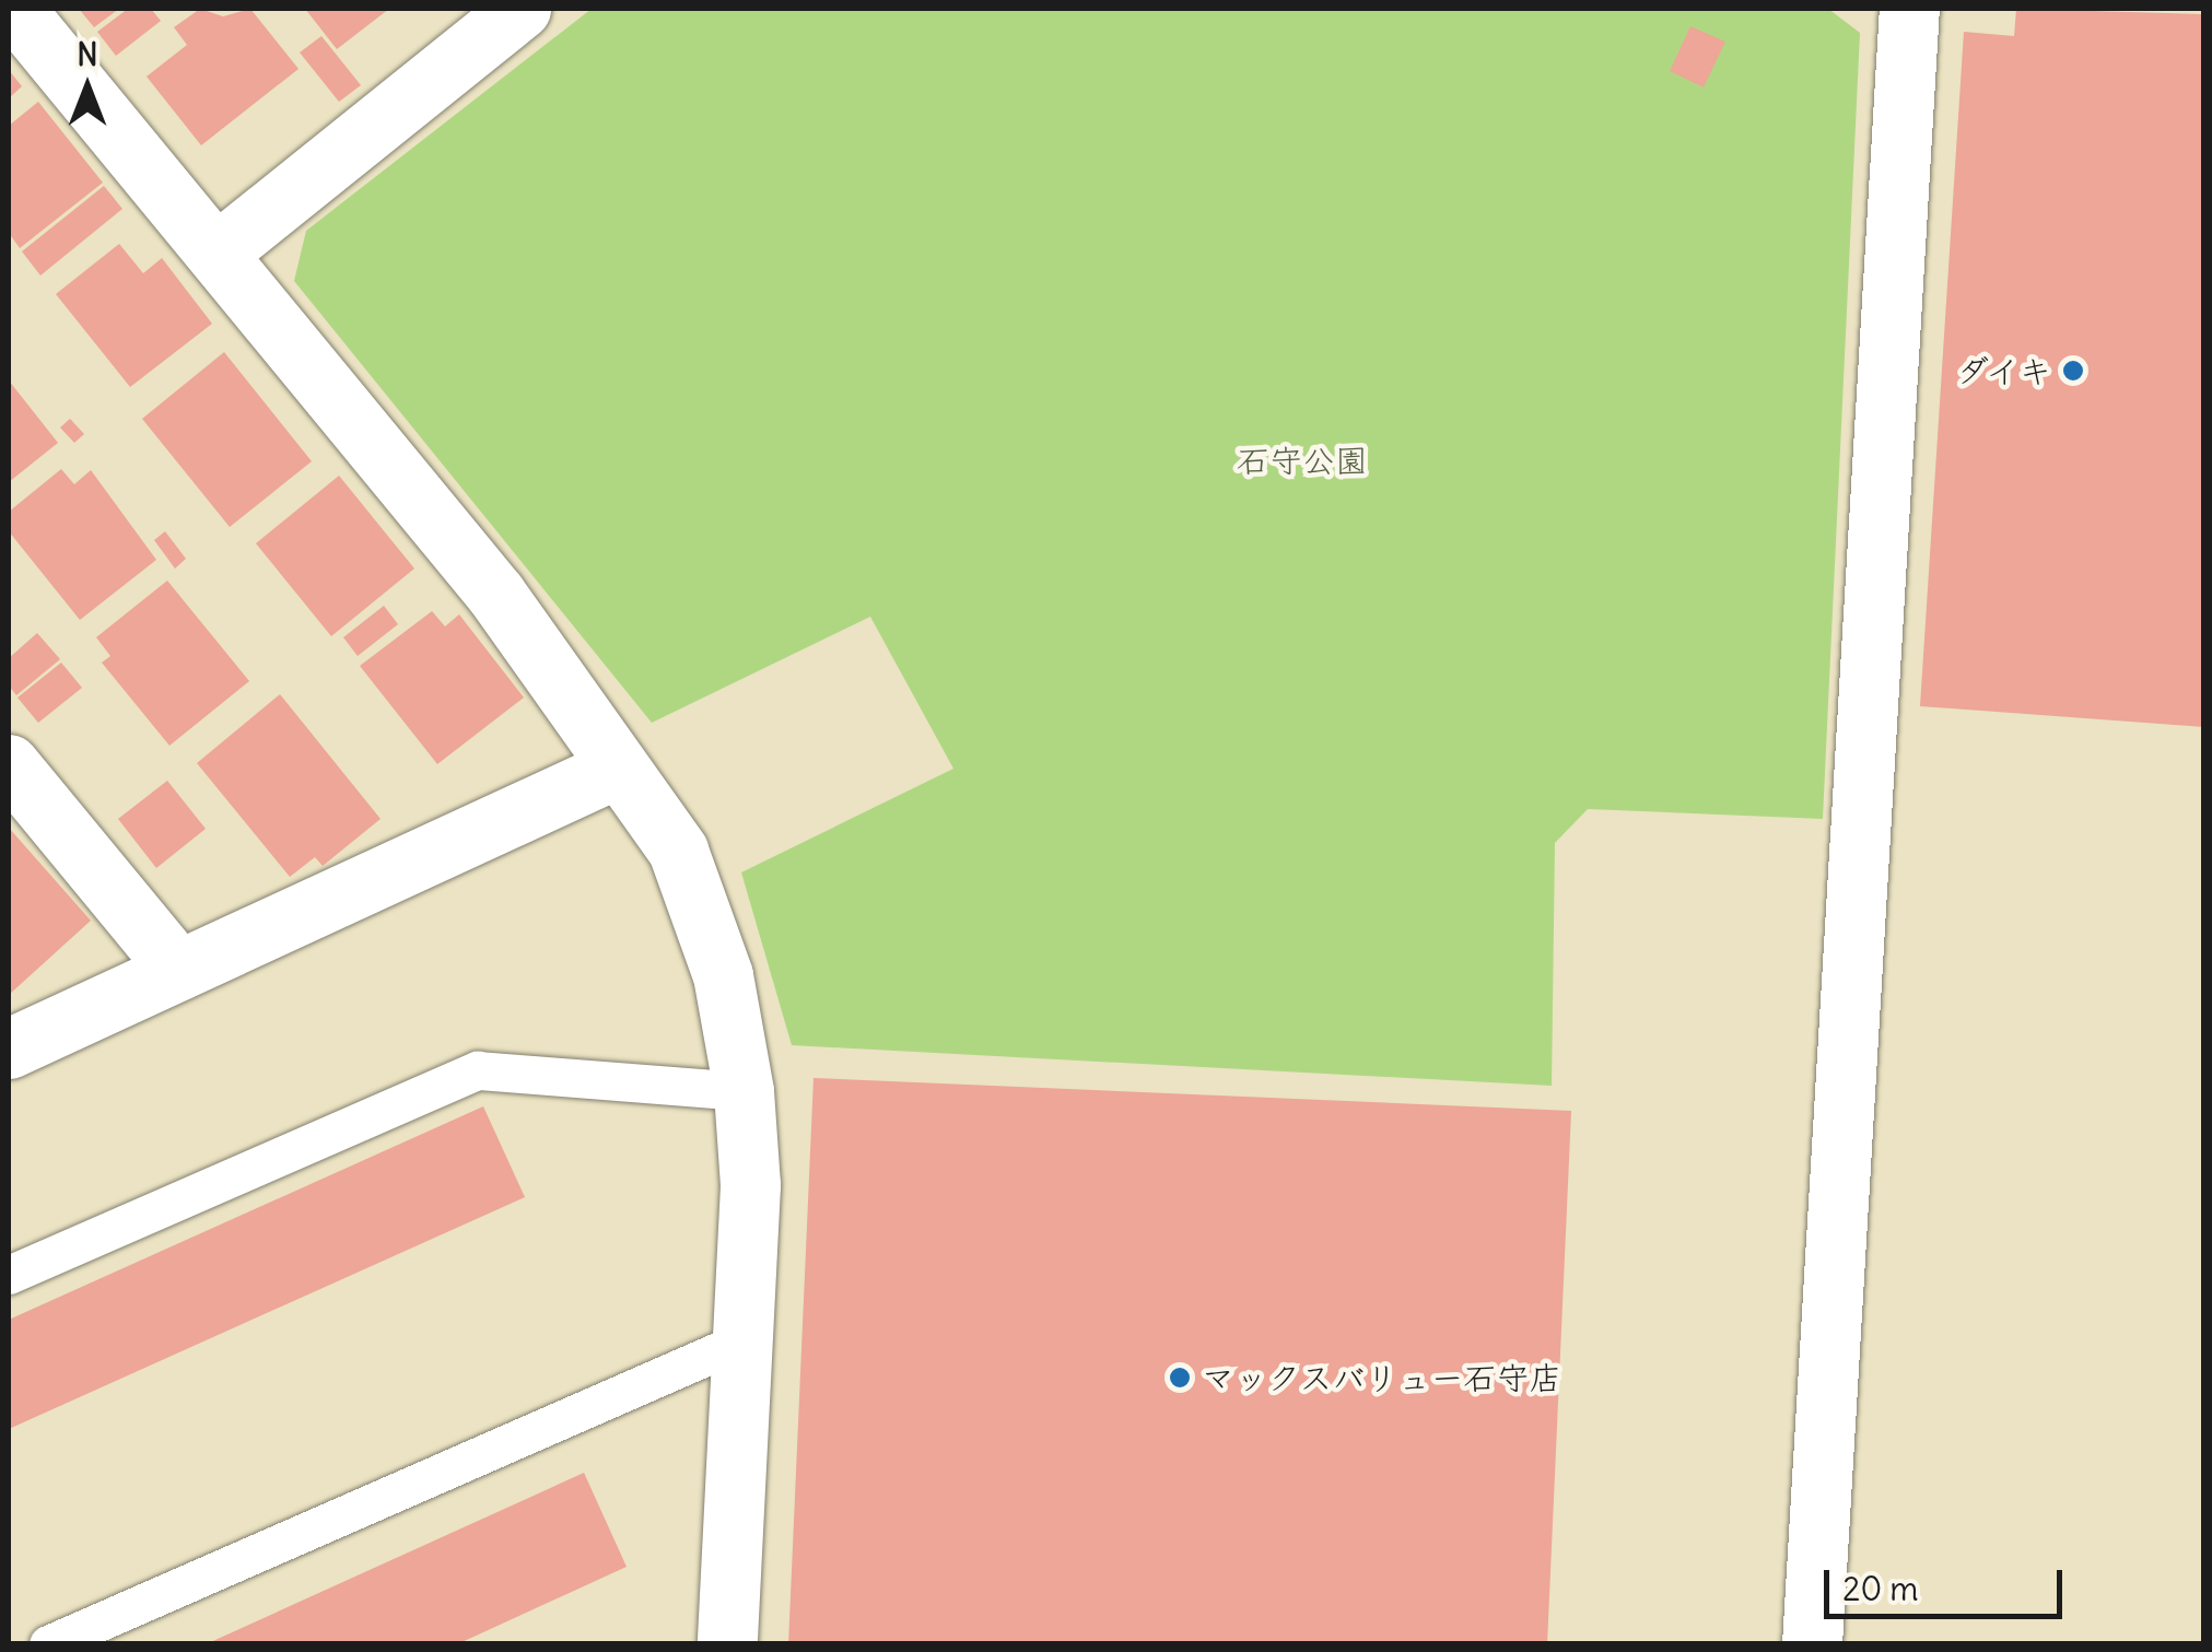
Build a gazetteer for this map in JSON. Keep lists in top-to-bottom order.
{
  "parks": ["石守公園"],
  "places": ["ダイキ", "マックスバリュー石守店"],
  "scale_bar": "20 m",
  "north": "top"
}
